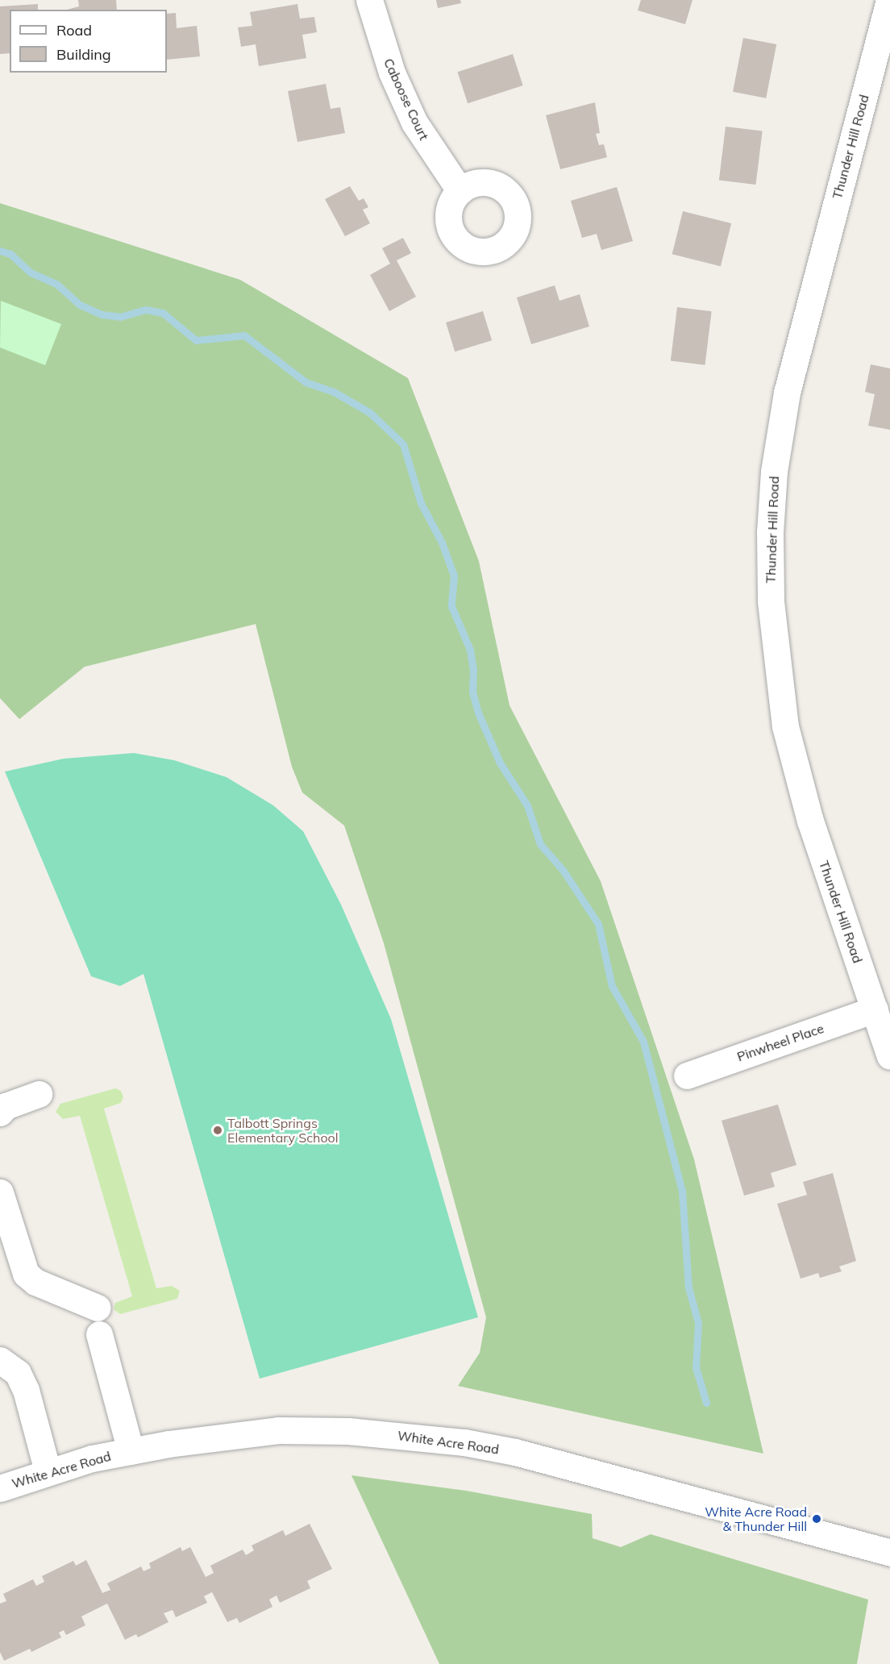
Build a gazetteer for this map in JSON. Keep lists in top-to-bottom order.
{
  "streets": {
    "street": [
      "Caboose Court",
      "Thunder Hill Road",
      "Pinwheel Place",
      "White Acre Road"
    ]
  },
  "crossings": [
    ["Thunder Hill Road", "Pinwheel Place"]
  ],
  "places": ["Talbott Springs Elementary School", "White Acre Road & Thunder Hill"],
  "legend": ["Road", "Building"]
}
